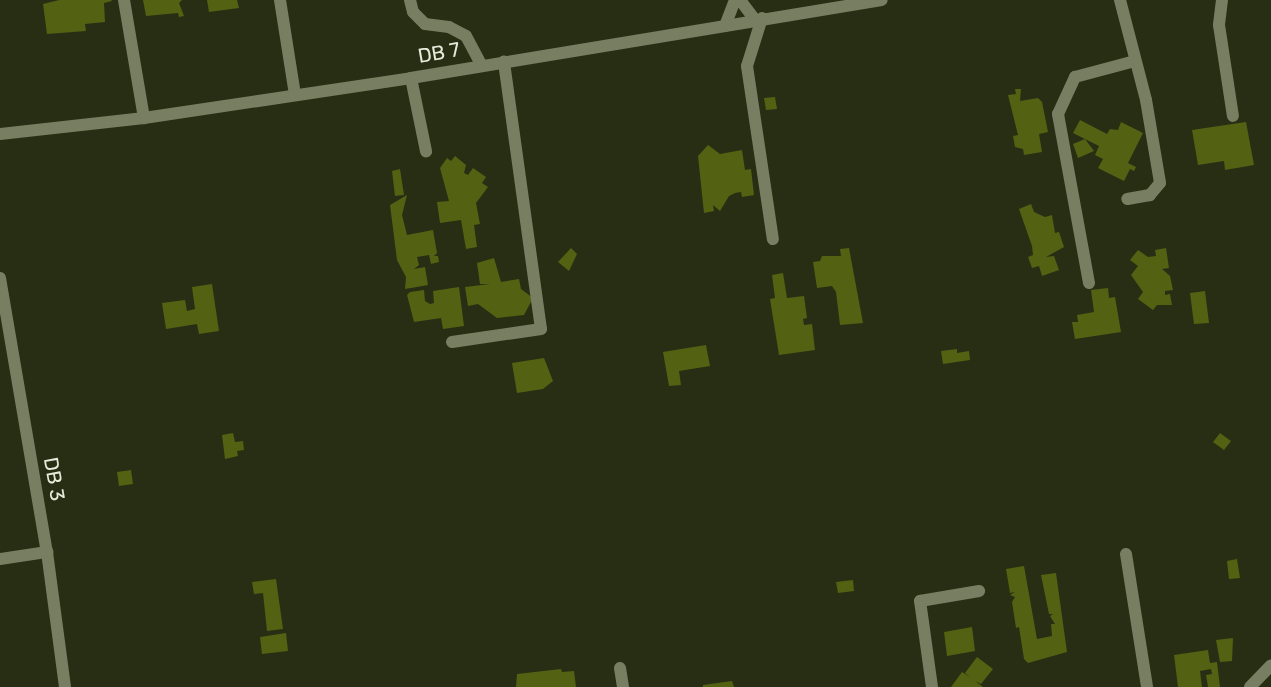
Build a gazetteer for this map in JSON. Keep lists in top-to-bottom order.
{
  "streets": {
    "street": ["DB 7", "DB 3"]
  }
}
